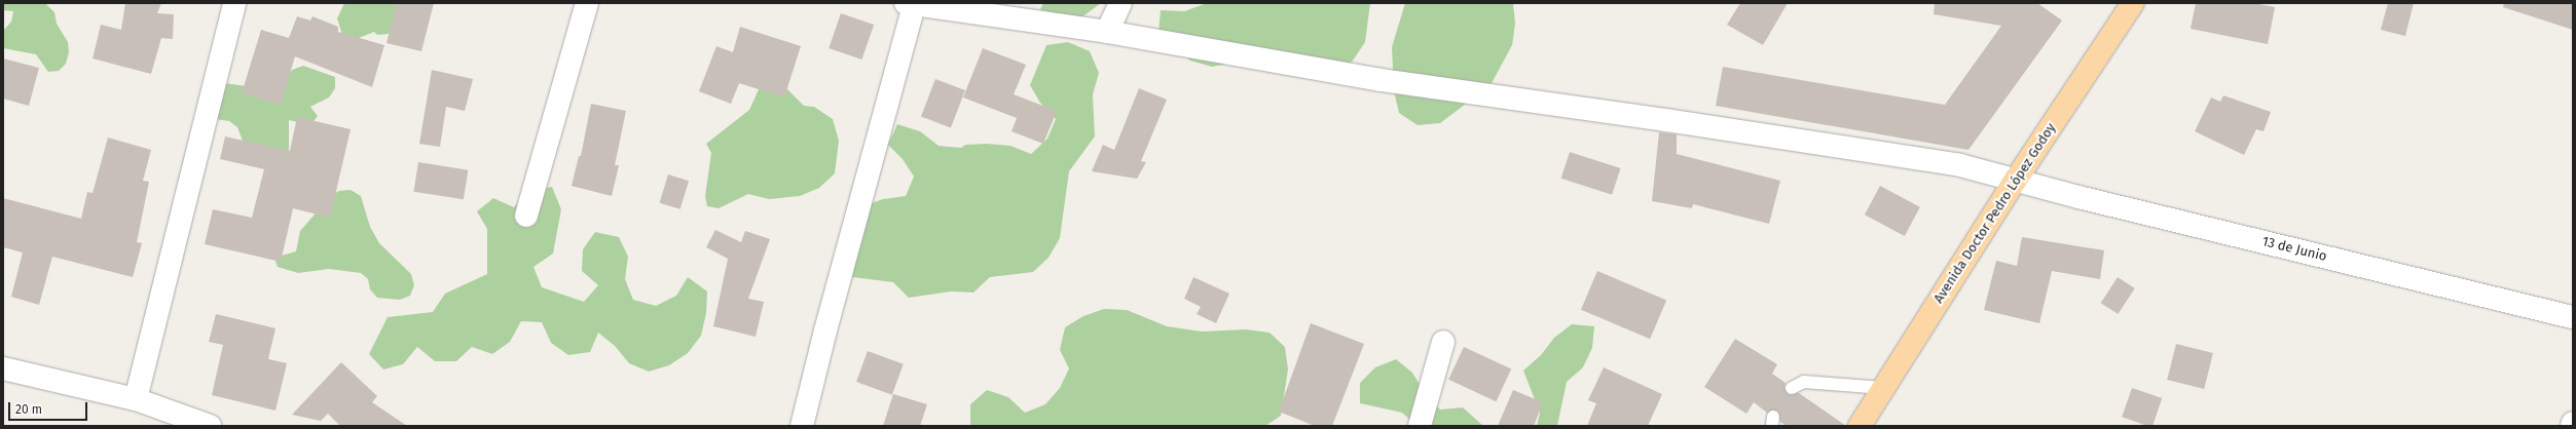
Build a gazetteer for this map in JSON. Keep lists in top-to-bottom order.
{
  "streets": {
    "main road": ["Avenida Doctor Pedro López Godoy"],
    "street": ["13 de Junio"]
  },
  "crossings": [
    ["Avenida Doctor Pedro López Godoy", "13 de Junio"]
  ],
  "scale_bar": "20 m"
}
